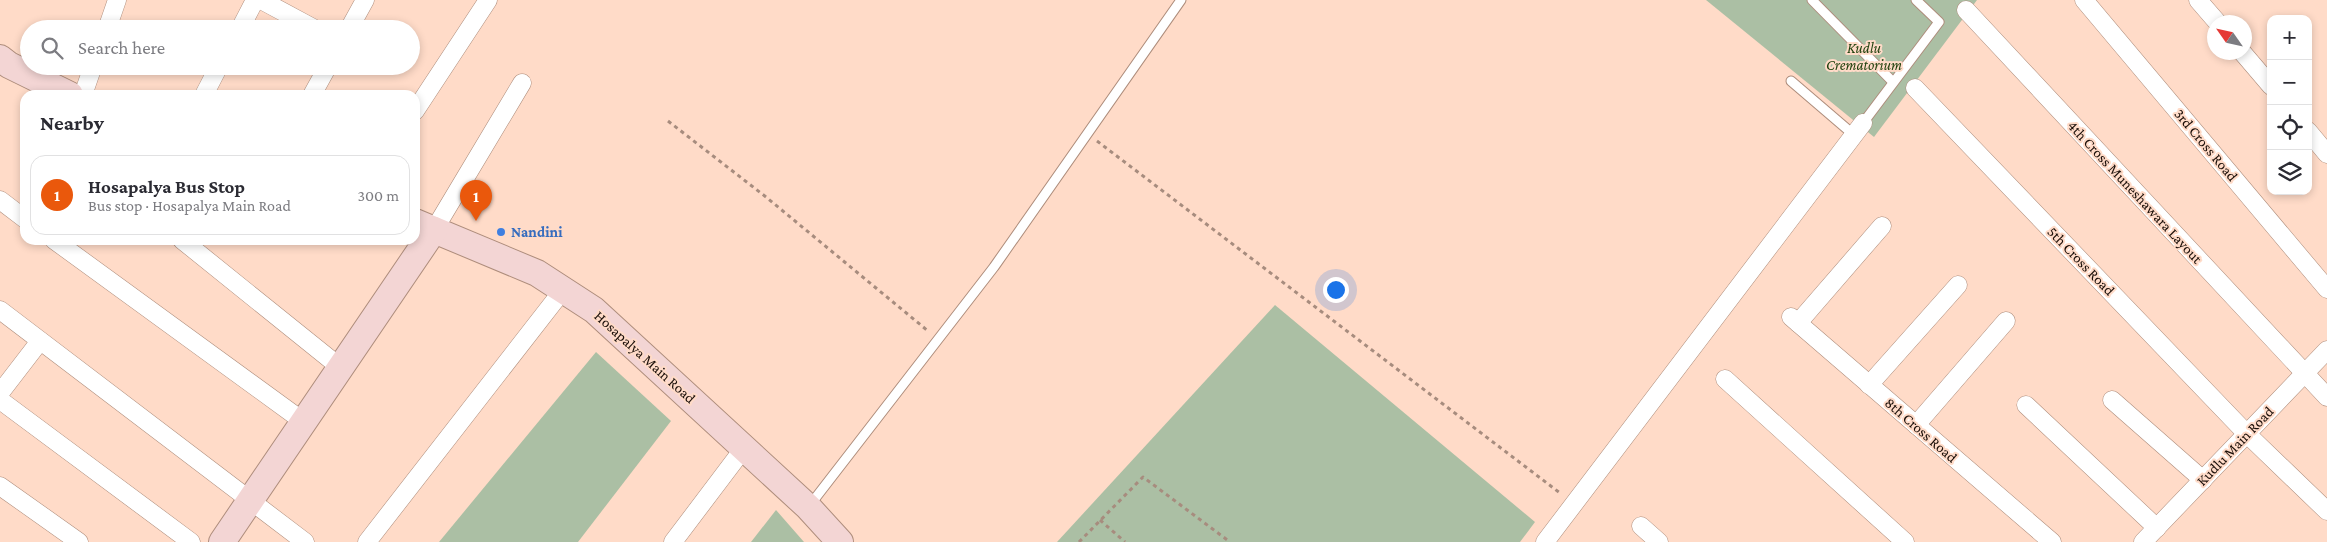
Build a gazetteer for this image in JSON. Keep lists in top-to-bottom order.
{
  "streets": {
    "street": [
      "3rd Cross Road",
      "4th Cross Muneshawara Layout",
      "5th Cross Road",
      "Hosapalya Main Road",
      "8th Cross Road",
      "Kudlu Main Road"
    ]
  },
  "crossings": [
    ["4th Cross Muneshawara Layout", "Kudlu Main Road"],
    ["5th Cross Road", "Kudlu Main Road"]
  ],
  "parks": ["Kudlu Crematorium"],
  "places": ["Nandini"],
  "north": "top left",
  "page": {
    "map_buttons": ["+", "−"],
    "search": "Search here",
    "heading": "Nearby",
    "list": [
      {
        "mark": "1",
        "name": "Hosapalya Bus Stop",
        "note": "Bus stop · Hosapalya Main Road",
        "value": "300 m"
      }
    ],
    "pins": "1"
  }
}
